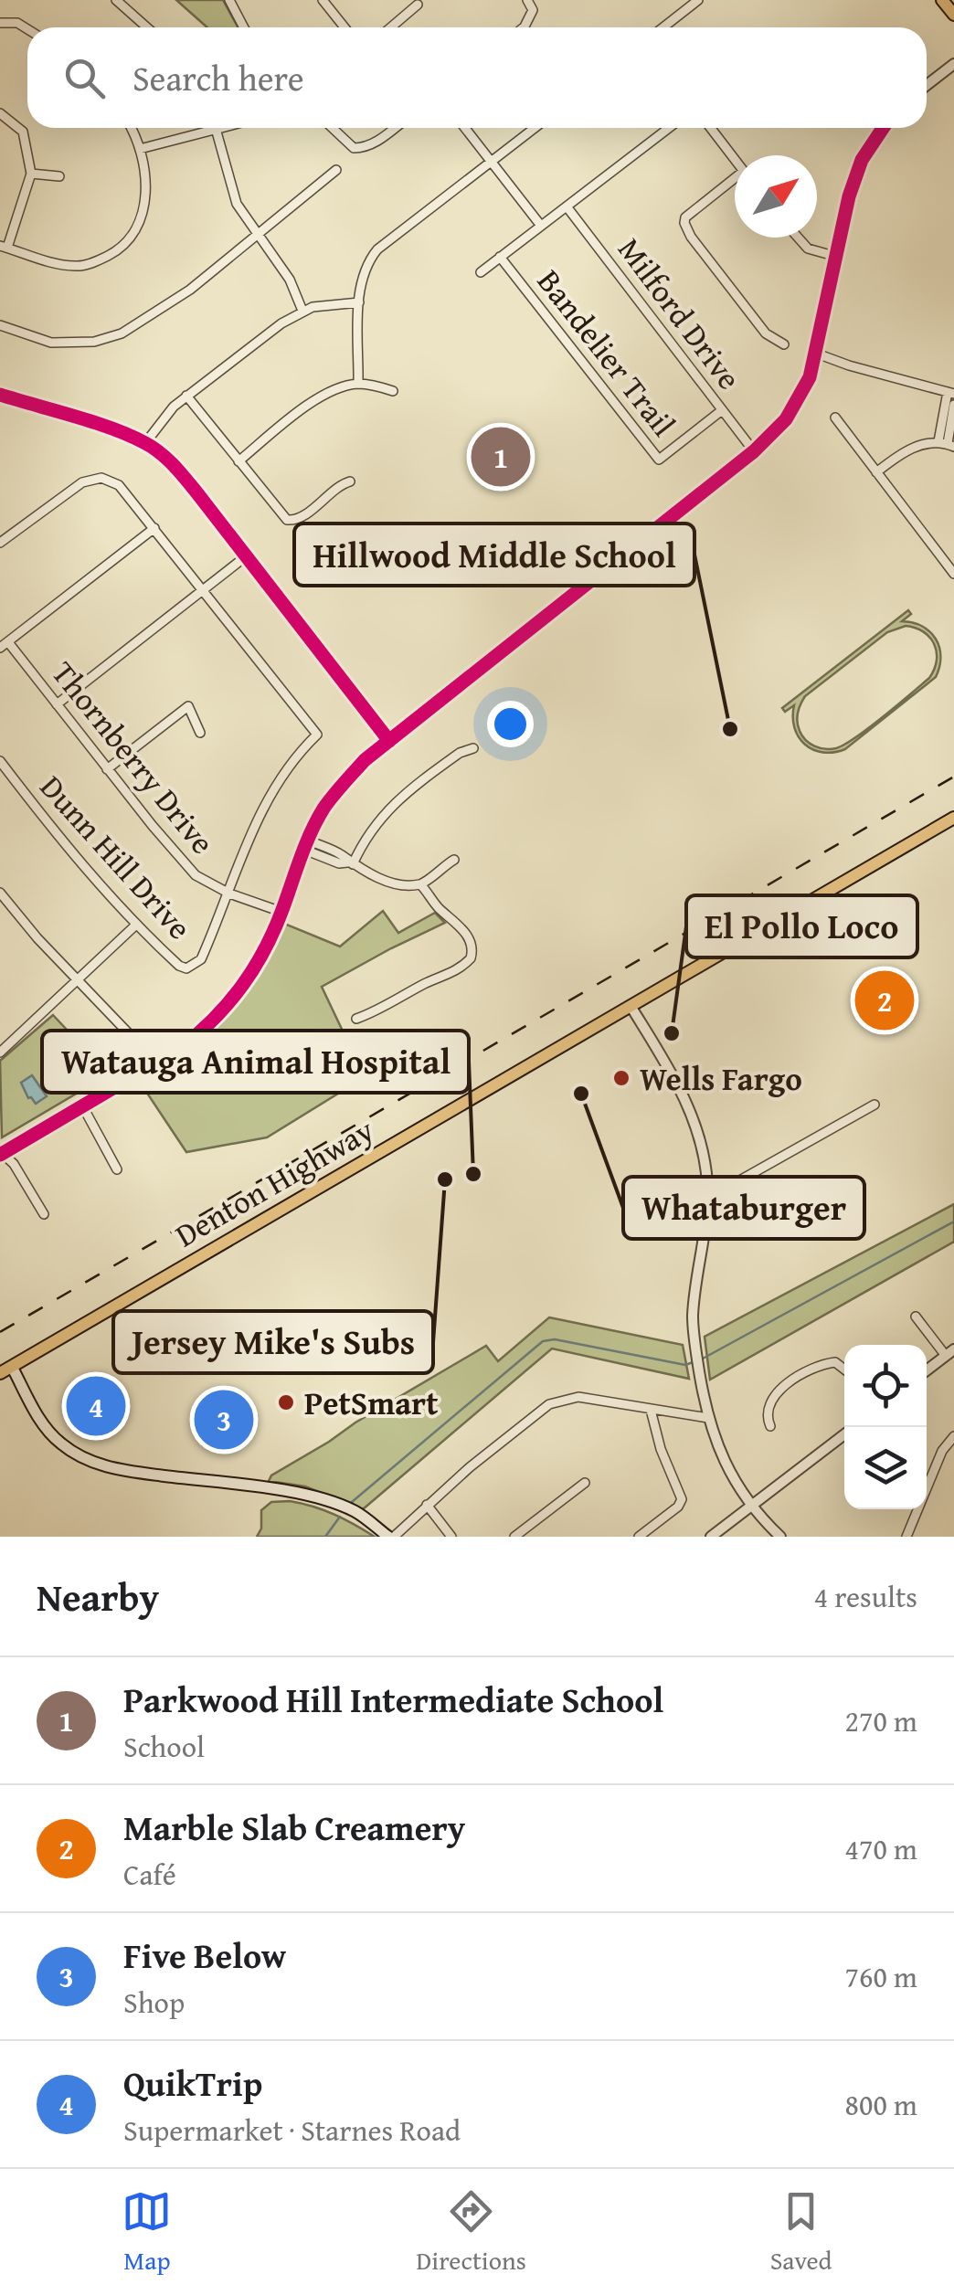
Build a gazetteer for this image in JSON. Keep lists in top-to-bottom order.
{
  "streets": {
    "main road": ["Denton Highway"],
    "street": [
      "Milford Drive",
      "Bandelier Trail",
      "Thornberry Drive",
      "Dunn Hill Drive"
    ]
  },
  "crossings": [
    ["Milford Drive", "Bandelier Trail"],
    ["Thornberry Drive", "Dunn Hill Drive"]
  ],
  "places": [
    "Hillwood Middle School",
    "El Pollo Loco",
    "Wells Fargo",
    "Whataburger",
    "Watauga Animal Hospital",
    "Jersey Mike's Subs",
    "PetSmart"
  ],
  "north": "top right",
  "page": {
    "search": "Search here",
    "pins": [
      "1",
      "2",
      "4",
      "3"
    ],
    "heading": ["Nearby", "4 results"],
    "list": [
      {
        "mark": "1",
        "name": "Parkwood Hill Intermediate School",
        "note": "School",
        "value": "270 m"
      },
      {
        "mark": "2",
        "name": "Marble Slab Creamery",
        "note": "Café",
        "value": "470 m"
      },
      {
        "mark": "3",
        "name": "Five Below",
        "note": "Shop",
        "value": "760 m"
      },
      {
        "mark": "4",
        "name": "QuikTrip",
        "note": "Supermarket · Starnes Road",
        "value": "800 m"
      }
    ],
    "nav": ["Map", "Directions", "Saved"]
  }
}
